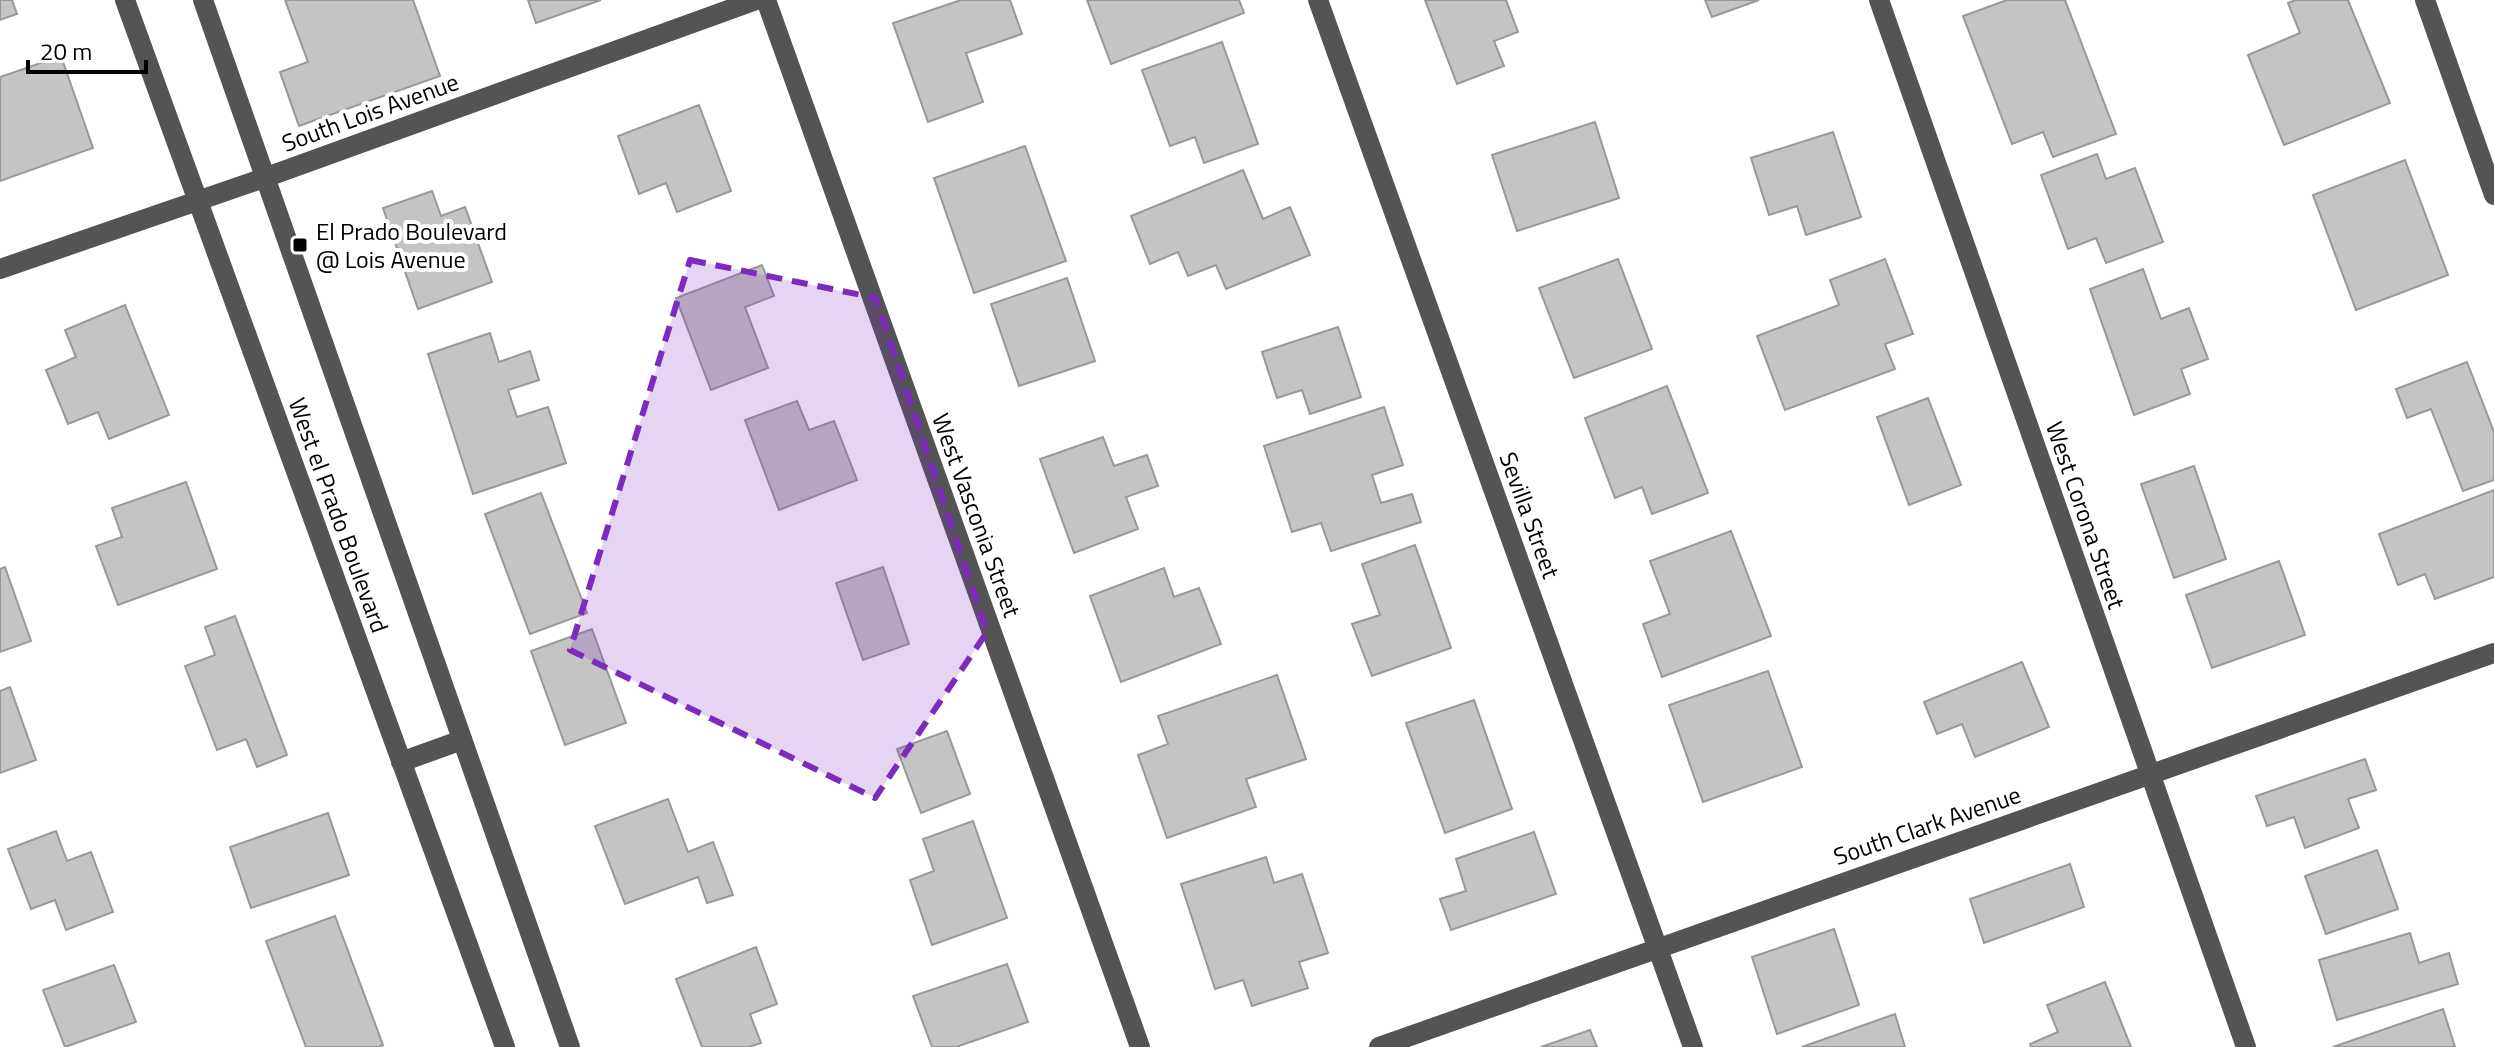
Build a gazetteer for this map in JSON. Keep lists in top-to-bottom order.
{
  "streets": {
    "street": [
      "South Lois Avenue",
      "West el Prado Boulevard",
      "West Vasconia Street",
      "Sevilla Street",
      "West Corona Street",
      "South Clark Avenue"
    ]
  },
  "crossings": [
    ["South Lois Avenue", "West el Prado Boulevard"],
    ["Sevilla Street", "South Clark Avenue"],
    ["West Corona Street", "South Clark Avenue"]
  ],
  "places": {
    "transit": ["El Prado Boulevard @ Lois Avenue"]
  },
  "scale_bar": "20 m"
}
